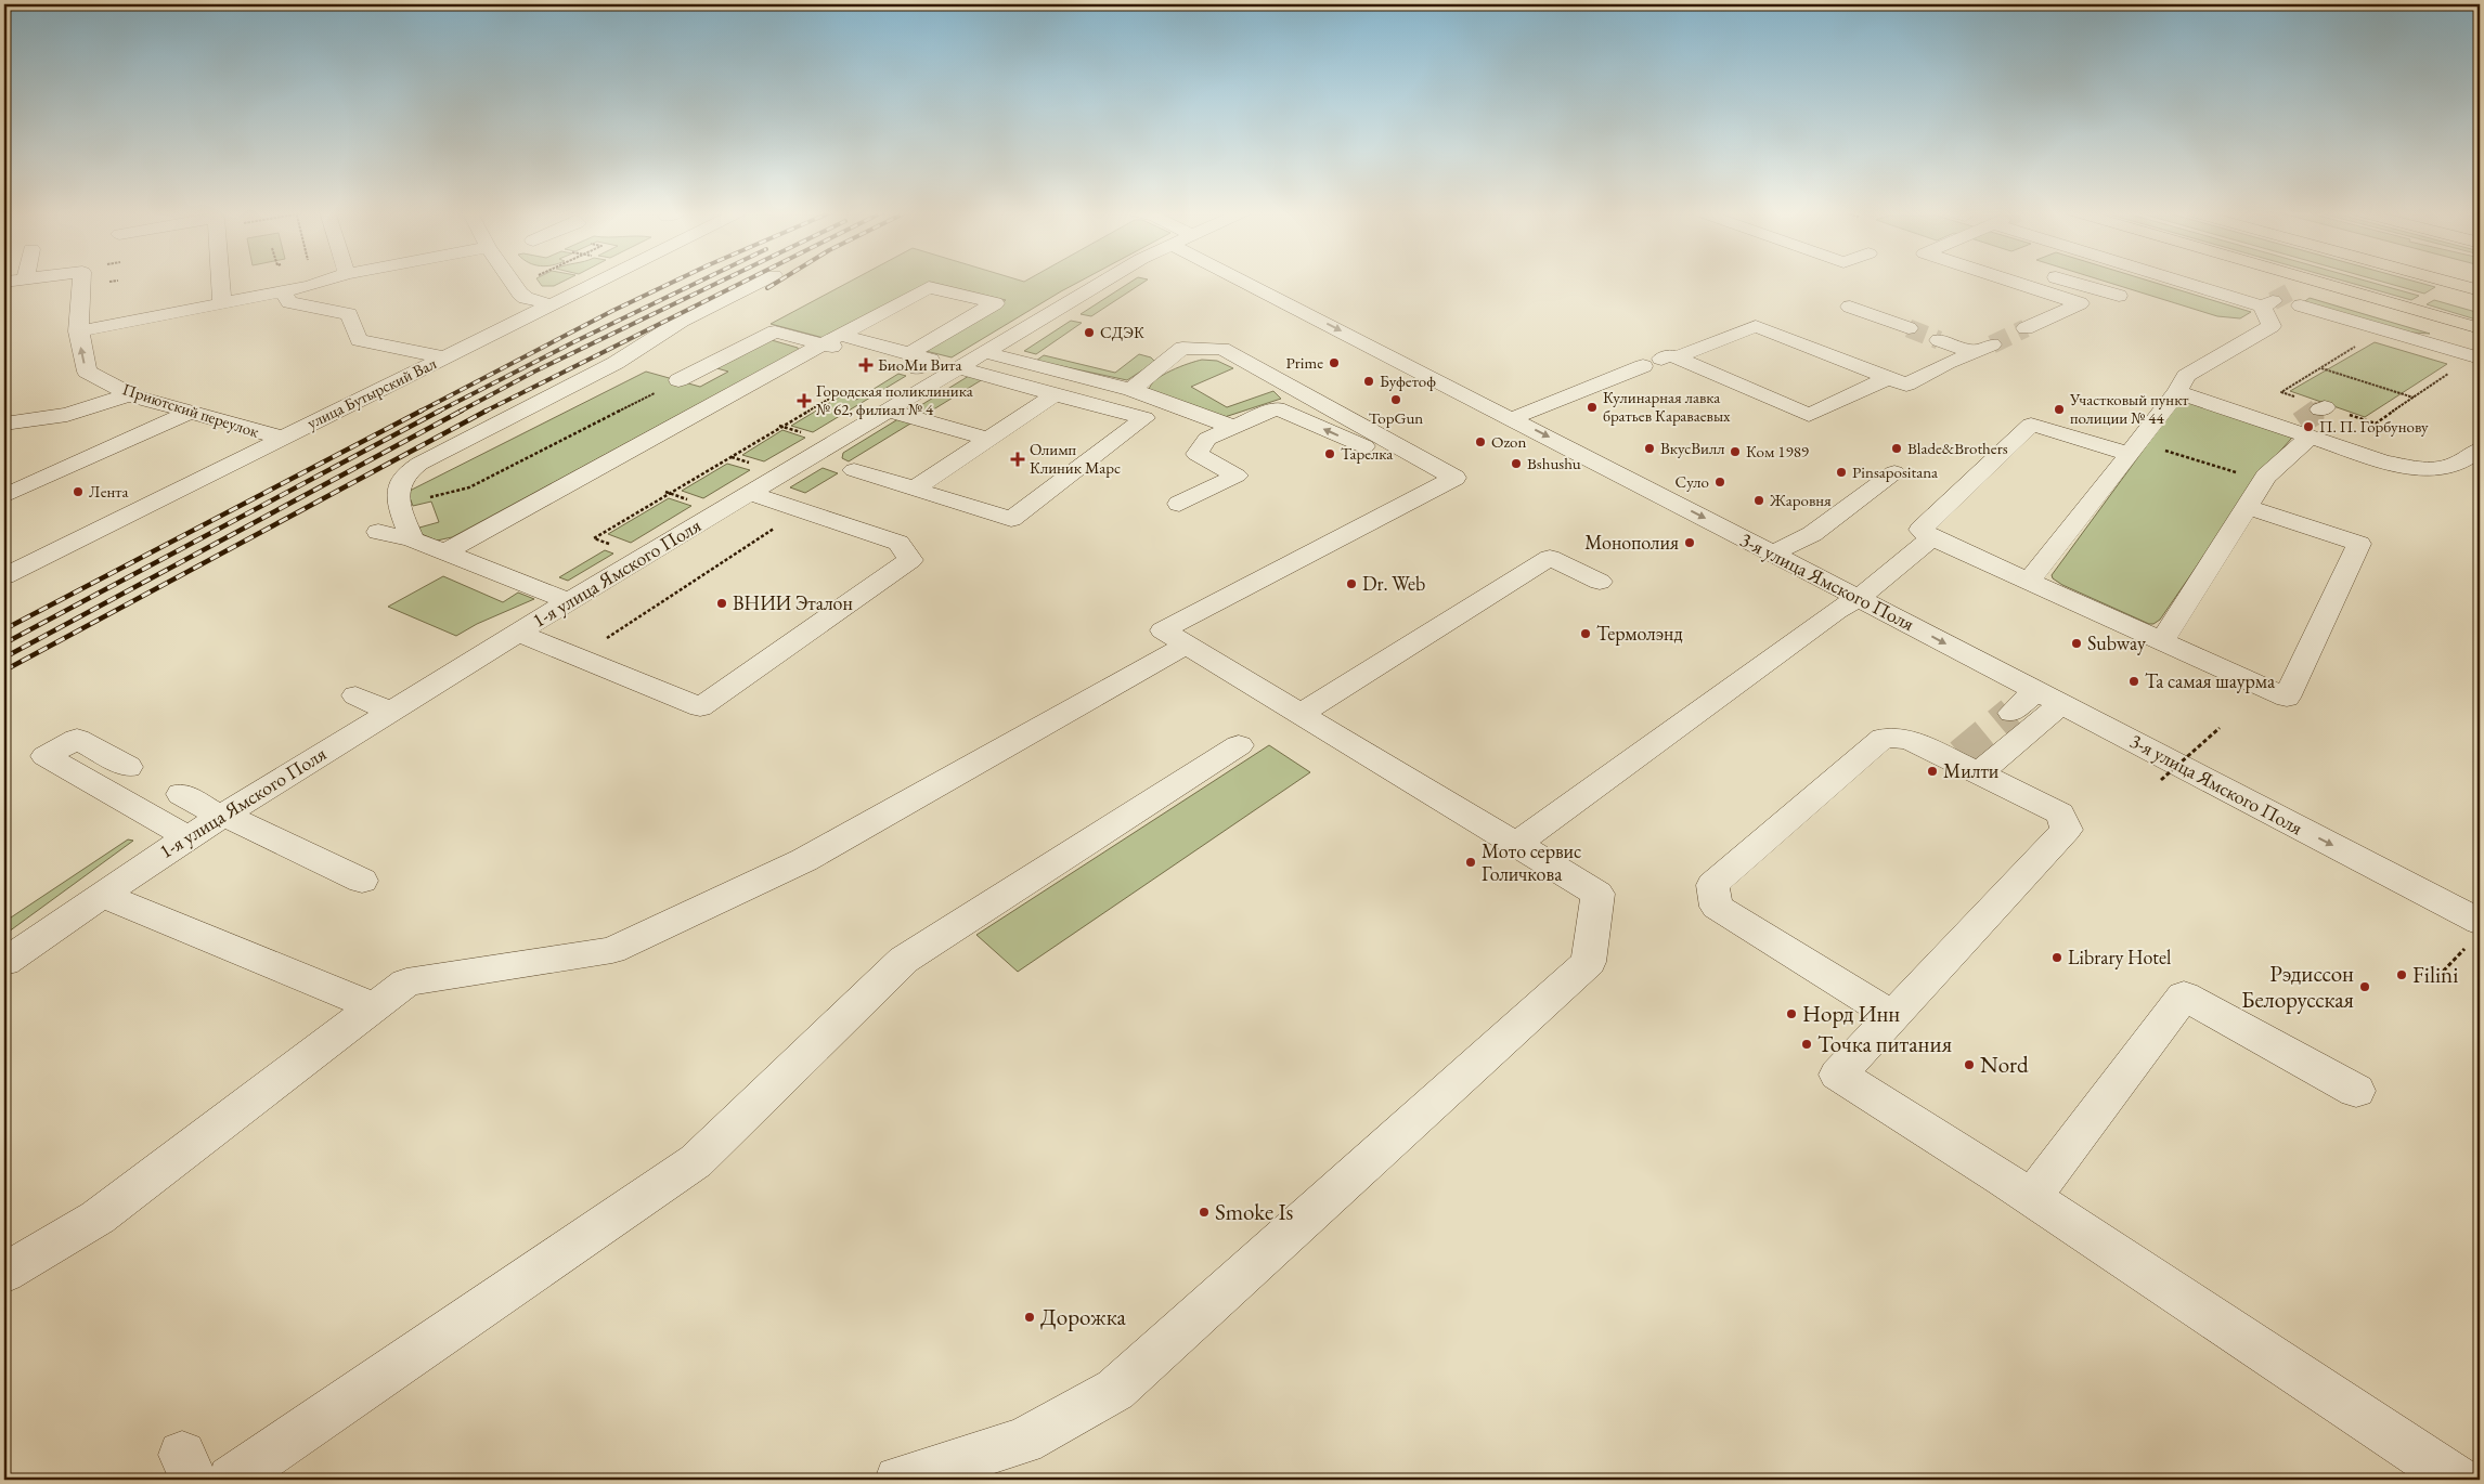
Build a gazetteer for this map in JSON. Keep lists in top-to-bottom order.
{
  "streets": {
    "street": [
      "улица Бутырский Вал",
      "Приютский переулок",
      "1-я улица Ямского Поля",
      "3-я улица Ямского Поля"
    ]
  },
  "crossings": [
    ["улица Бутырский Вал", "Приютский переулок"]
  ],
  "one_way": ["3-я улица Ямского Поля"],
  "places": {
    "other": [
      "СДЭК",
      "Prime",
      "Буфетоф",
      "TopGun",
      "Кулинарная лавка братьев Караваевых",
      "Участковый пункт полиции № 44",
      "П. П. Горбунову",
      "Ozon",
      "ВкусВилл",
      "Blade&Brothers",
      "Ком 1989",
      "Тарелка",
      "Bshushu",
      "Pinsapositana",
      "Суло",
      "Лента",
      "Жаровня",
      "Монополия",
      "Dr. Web",
      "ВНИИ Эталон",
      "Термолэнд",
      "Subway",
      "Та самая шаурма",
      "Милти",
      "Мото сервис Голичкова",
      "Library Hotel",
      "Filini",
      "Рэдиссон Белорусская",
      "Норд Инн",
      "Точка питания",
      "Nord",
      "Smoke Is",
      "Дорожка"
    ],
    "health": ["БиоМи Вита", "Городская поликлиника № 62, филиал № 4", "Олимп Клиник Марс"]
  }
}
